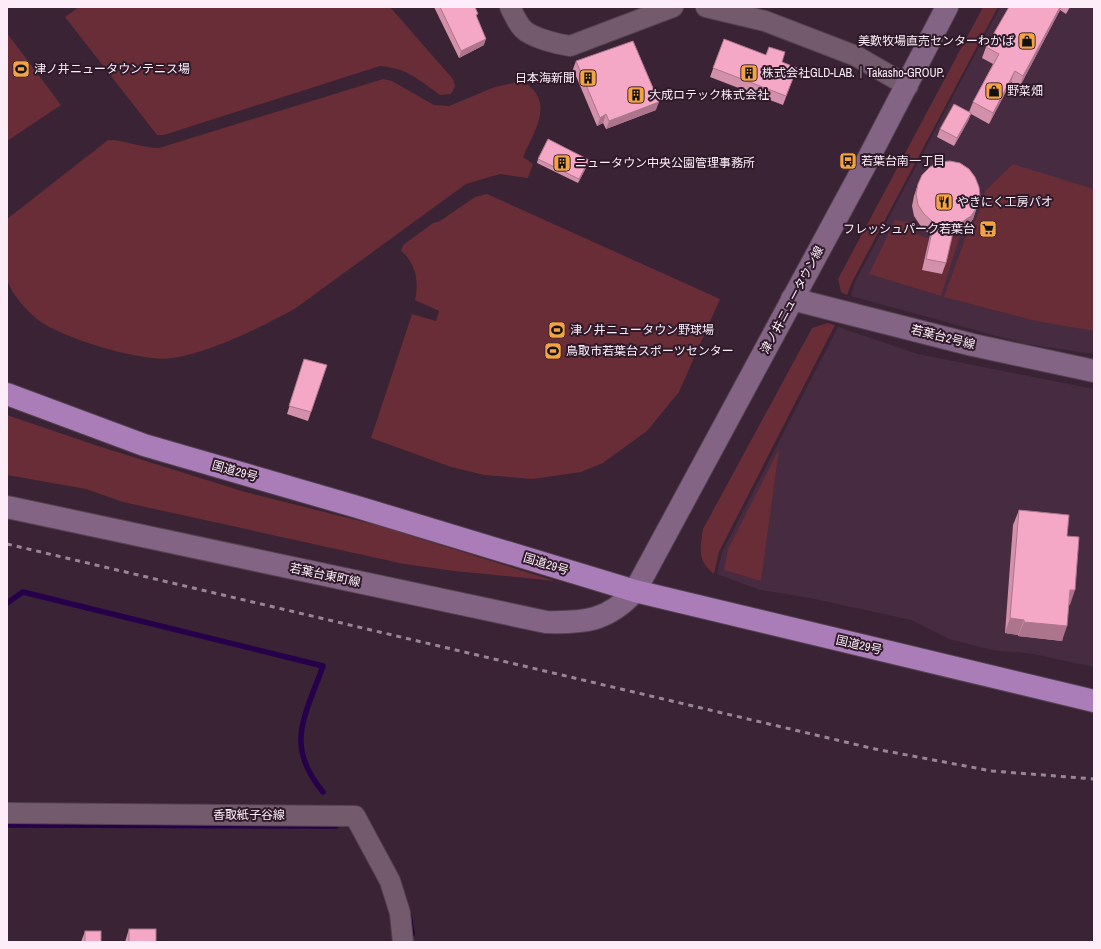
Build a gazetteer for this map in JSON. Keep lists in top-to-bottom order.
{
  "streets": {
    "highway": ["国道29号"],
    "street": [
      "津ノ井ニュータウン線",
      "若葉台2号線",
      "若葉台東町線",
      "香取紙子谷線"
    ]
  },
  "crossings": [
    ["津ノ井ニュータウン線", "若葉台2号線"],
    ["津ノ井ニュータウン線", "国道29号"],
    ["津ノ井ニュータウン線", "若葉台東町線"],
    ["国道29号", "若葉台東町線"]
  ],
  "places": {
    "shop": ["美歎牧場直売センターわかば", "野菜畑"],
    "sports": ["津ノ井ニュータウンテニス場", "津ノ井ニュータウン野球場", "鳥取市若葉台スポーツセンター"],
    "building": [
      "株式会社GLD-LAB.｜Takasho-GROUP.",
      "日本海新聞",
      "大成ロテック株式会社",
      "ニュータウン中央公園管理事務所"
    ],
    "bus stop": ["若葉台南一丁目"],
    "restaurant": ["やきにく工房パオ"],
    "supermarket": ["フレッシュパーク若葉台"]
  }
}
